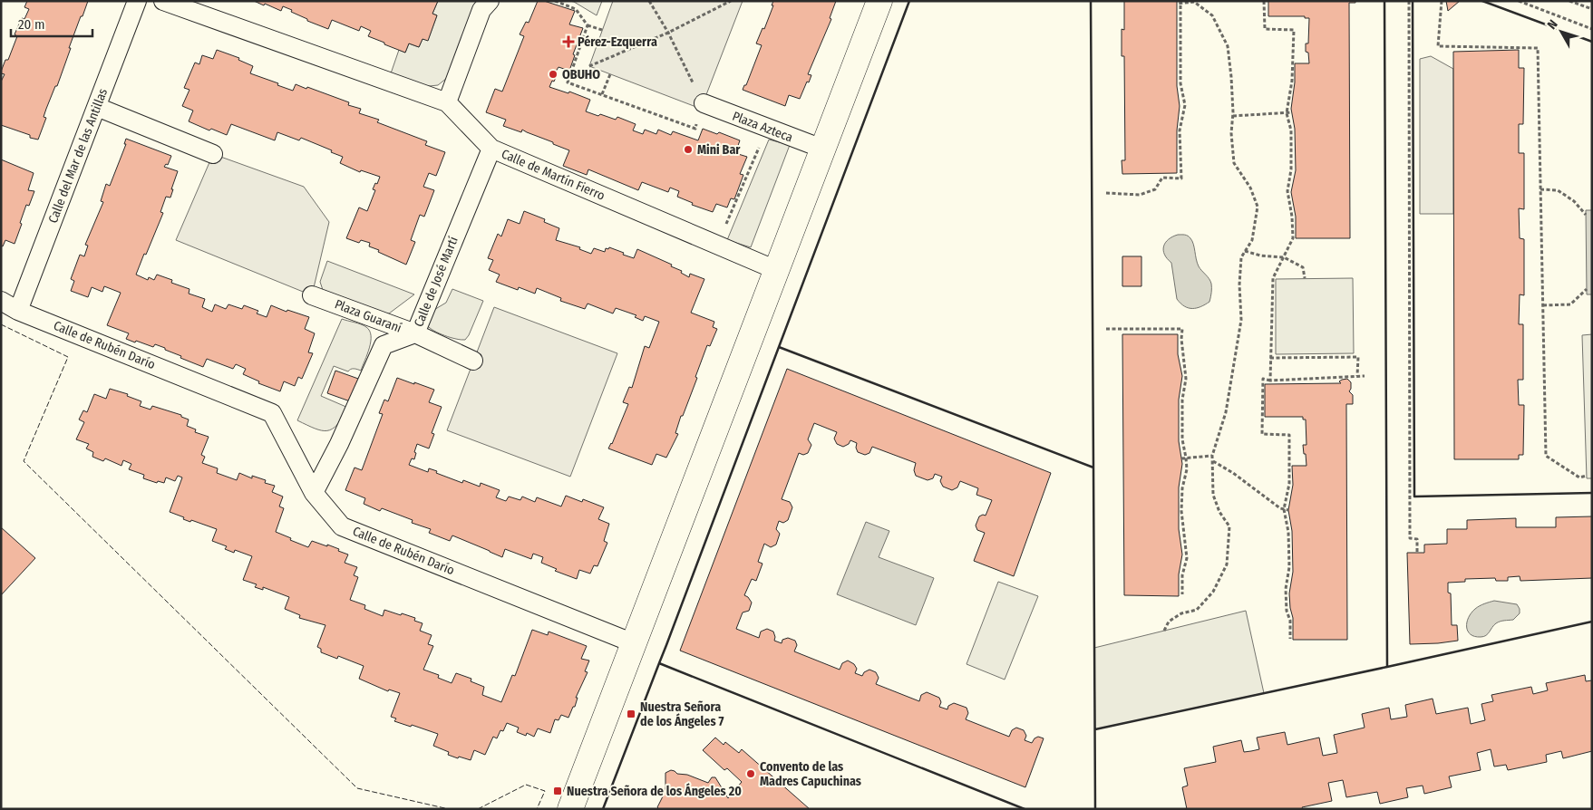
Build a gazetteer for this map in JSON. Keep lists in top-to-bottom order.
{
  "streets": {
    "street": [
      "Plaza Azteca",
      "Calle del Mar de las Antillas",
      "Calle de Martín Fierro",
      "Calle de José Martí",
      "Plaza Guaraní",
      "Calle de Rubén Darío"
    ]
  },
  "crossings": [
    ["Calle del Mar de las Antillas", "Calle de Rubén Darío"],
    ["Calle de Martín Fierro", "Calle de José Martí"],
    ["Calle de José Martí", "Plaza Guaraní"],
    ["Calle de José Martí", "Calle de Rubén Darío"]
  ],
  "places": {
    "health": ["Pérez-Ezquerra"],
    "other": ["OBUHO", "Mini Bar", "Convento de las Madres Capuchinas"],
    "transit": ["Nuestra Señora de los Ángeles 7", "Nuestra Señora de los Ángeles 20"]
  },
  "scale_bar": "20 m",
  "north": "top left"
}
